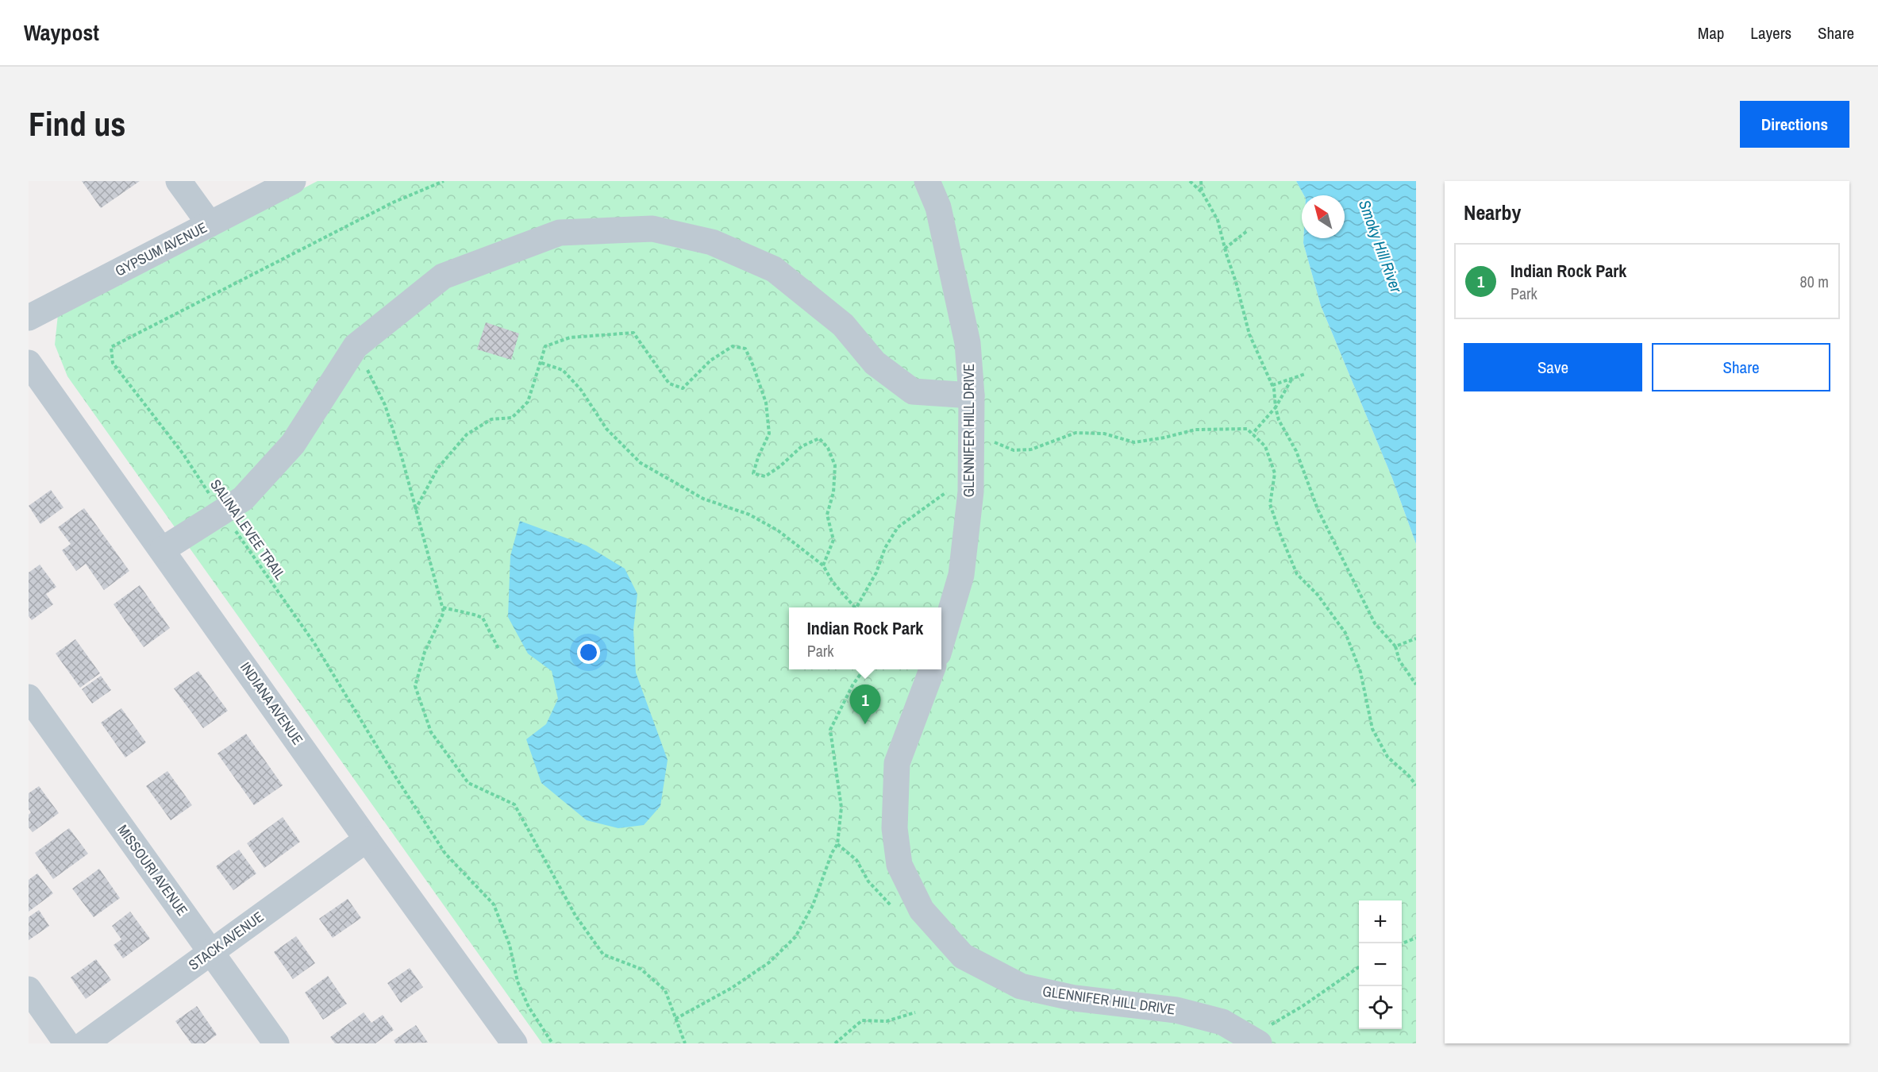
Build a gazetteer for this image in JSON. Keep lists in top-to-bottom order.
{
  "streets": {
    "street": [
      "GYPSUM AVENUE",
      "GLENNIFER HILL DRIVE",
      "INDIANA AVENUE",
      "MISSOURI AVENUE",
      "STACK AVENUE"
    ],
    "path": ["SALINA LEVEE TRAIL"]
  },
  "crossings": [
    ["INDIANA AVENUE", "STACK AVENUE"],
    ["MISSOURI AVENUE", "STACK AVENUE"]
  ],
  "water": ["Smoky Hill River"],
  "north": "top left",
  "page": {
    "header": "Waypost",
    "nav": ["Map", "Layers", "Share"],
    "buttons": [
      "Directions",
      ["Save", "Share"]
    ],
    "title": "Find us",
    "heading": "Nearby",
    "list": [
      {
        "mark": "1",
        "name": "Indian Rock Park",
        "note": "Park",
        "value": "80 m"
      }
    ],
    "popup": ["Indian Rock Park", "Park"],
    "pins": "1",
    "map_buttons": ["+", "−"]
  }
}
